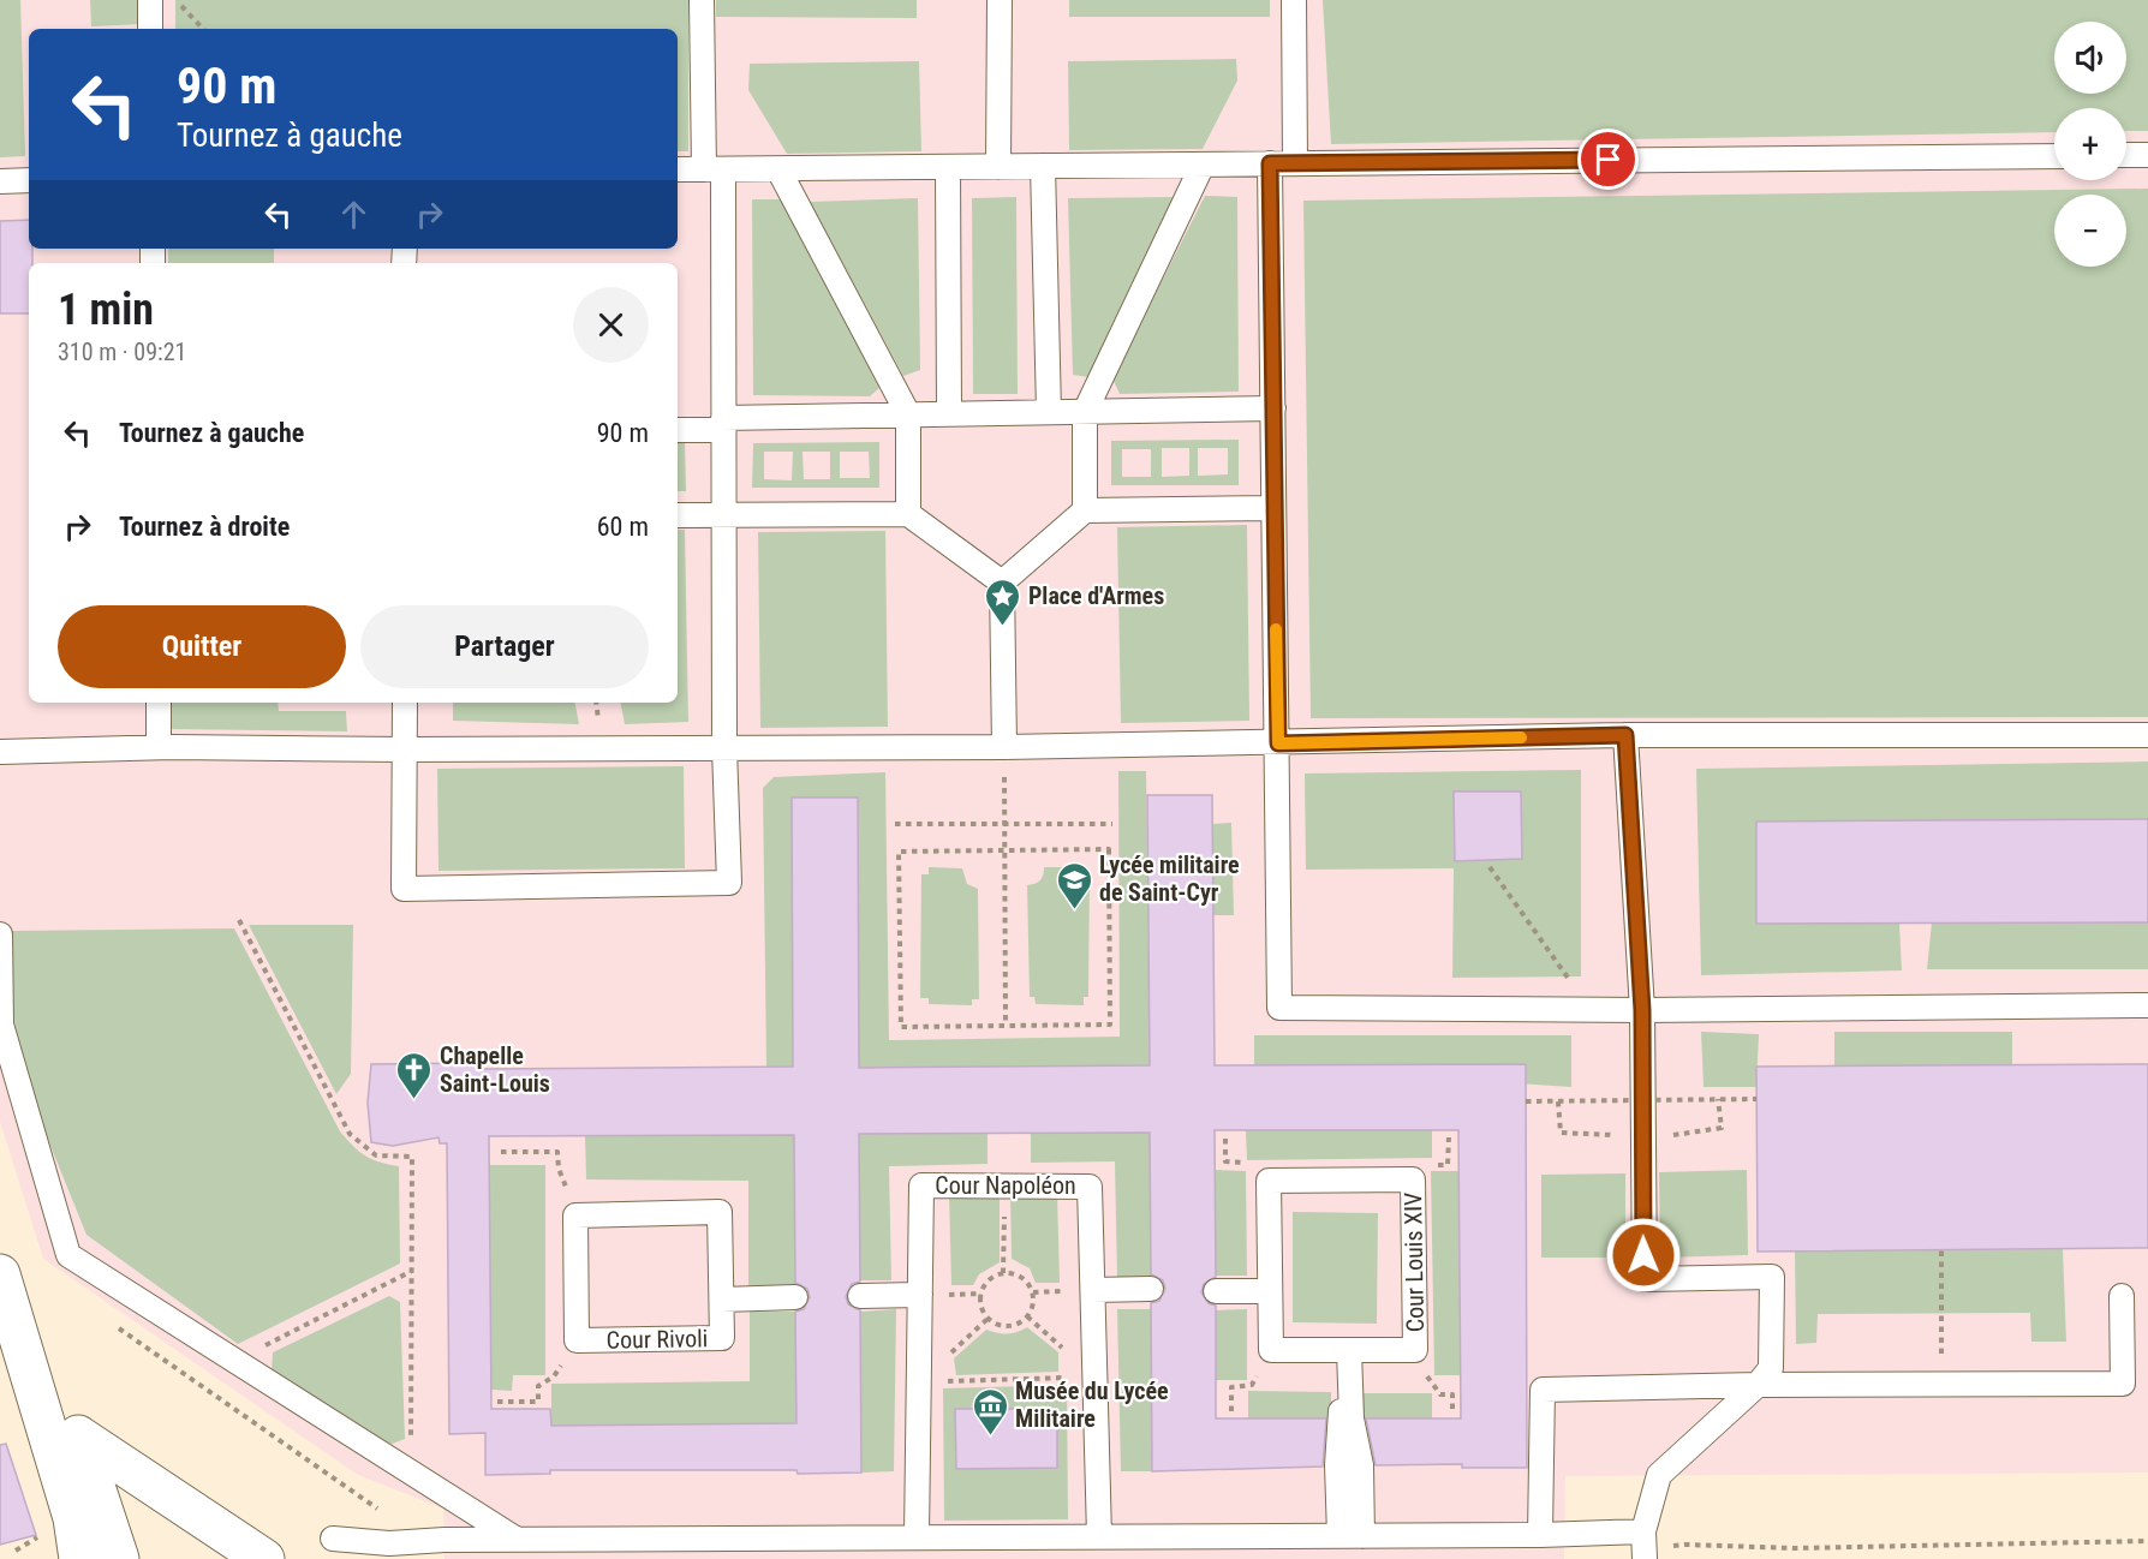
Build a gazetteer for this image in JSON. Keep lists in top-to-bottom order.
{
  "streets": {
    "lane": ["Cour Napoléon", "Cour Louis XIV", "Cour Rivoli"]
  },
  "places": {
    "place": ["Place d'Armes"],
    "school or university": ["Lycée militaire de Saint-Cyr"],
    "church": ["Chapelle Saint-Louis"],
    "museum": ["Musée du Lycée Militaire"]
  },
  "page": {
    "map_buttons": ["+", "−"],
    "turn": ["90 m", "Tournez à gauche"],
    "heading": ["1 min", "310 m · 09:21"],
    "list": [
      {
        "name": "Tournez à gauche",
        "value": "90 m"
      },
      {
        "name": "Tournez à droite",
        "value": "60 m"
      }
    ],
    "buttons": ["Quitter", "Partager"]
  }
}
